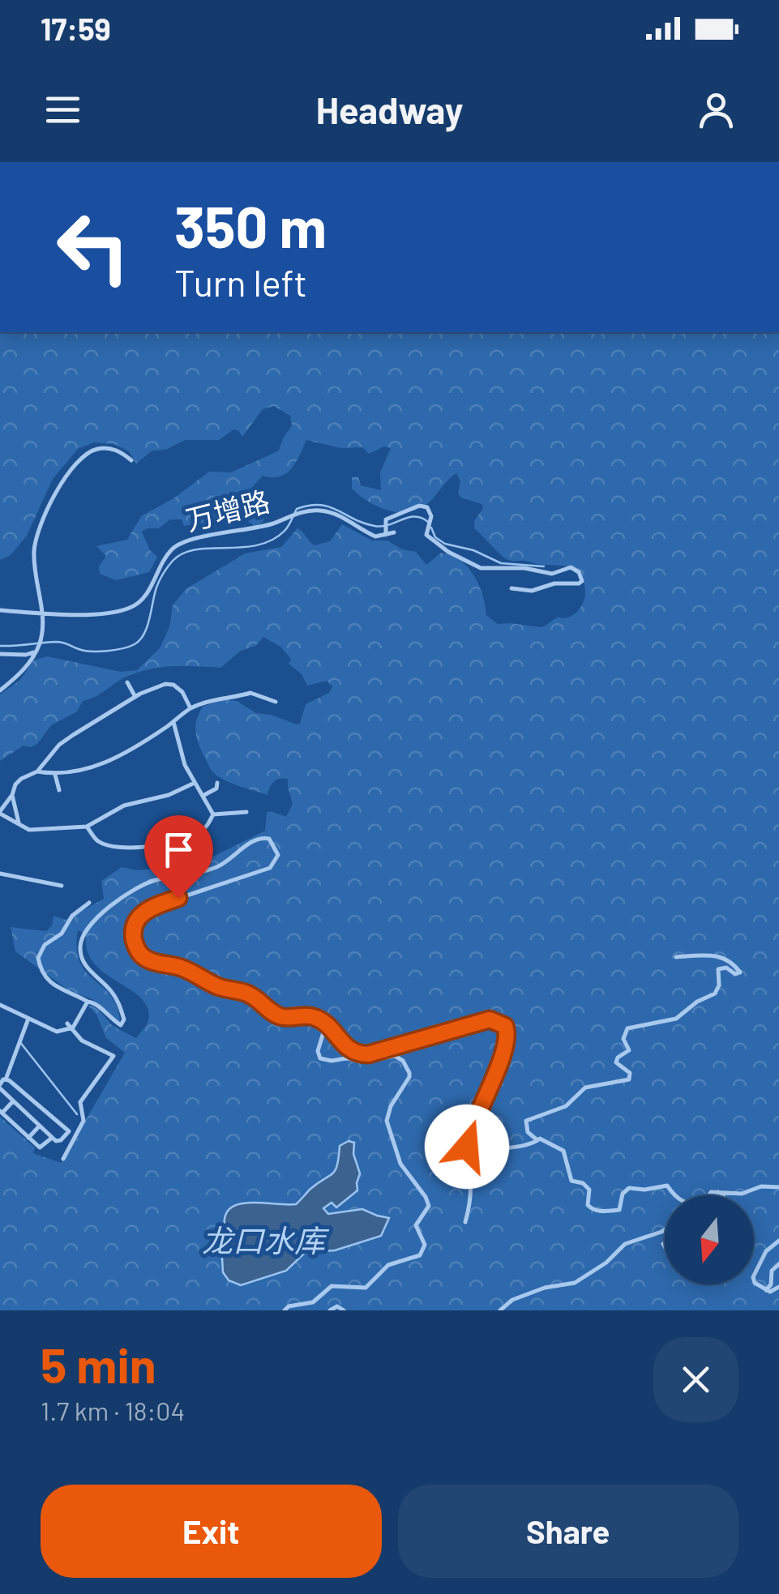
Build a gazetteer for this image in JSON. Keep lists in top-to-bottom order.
{
  "streets": {
    "street": ["万增路"]
  },
  "water": ["龙口水库"],
  "north": "bottom",
  "page": {
    "status": "17:59",
    "header": "Headway",
    "turn": ["350 m", "Turn left"],
    "heading": ["5 min", "1.7 km · 18:04"],
    "buttons": ["Exit", "Share"]
  }
}
